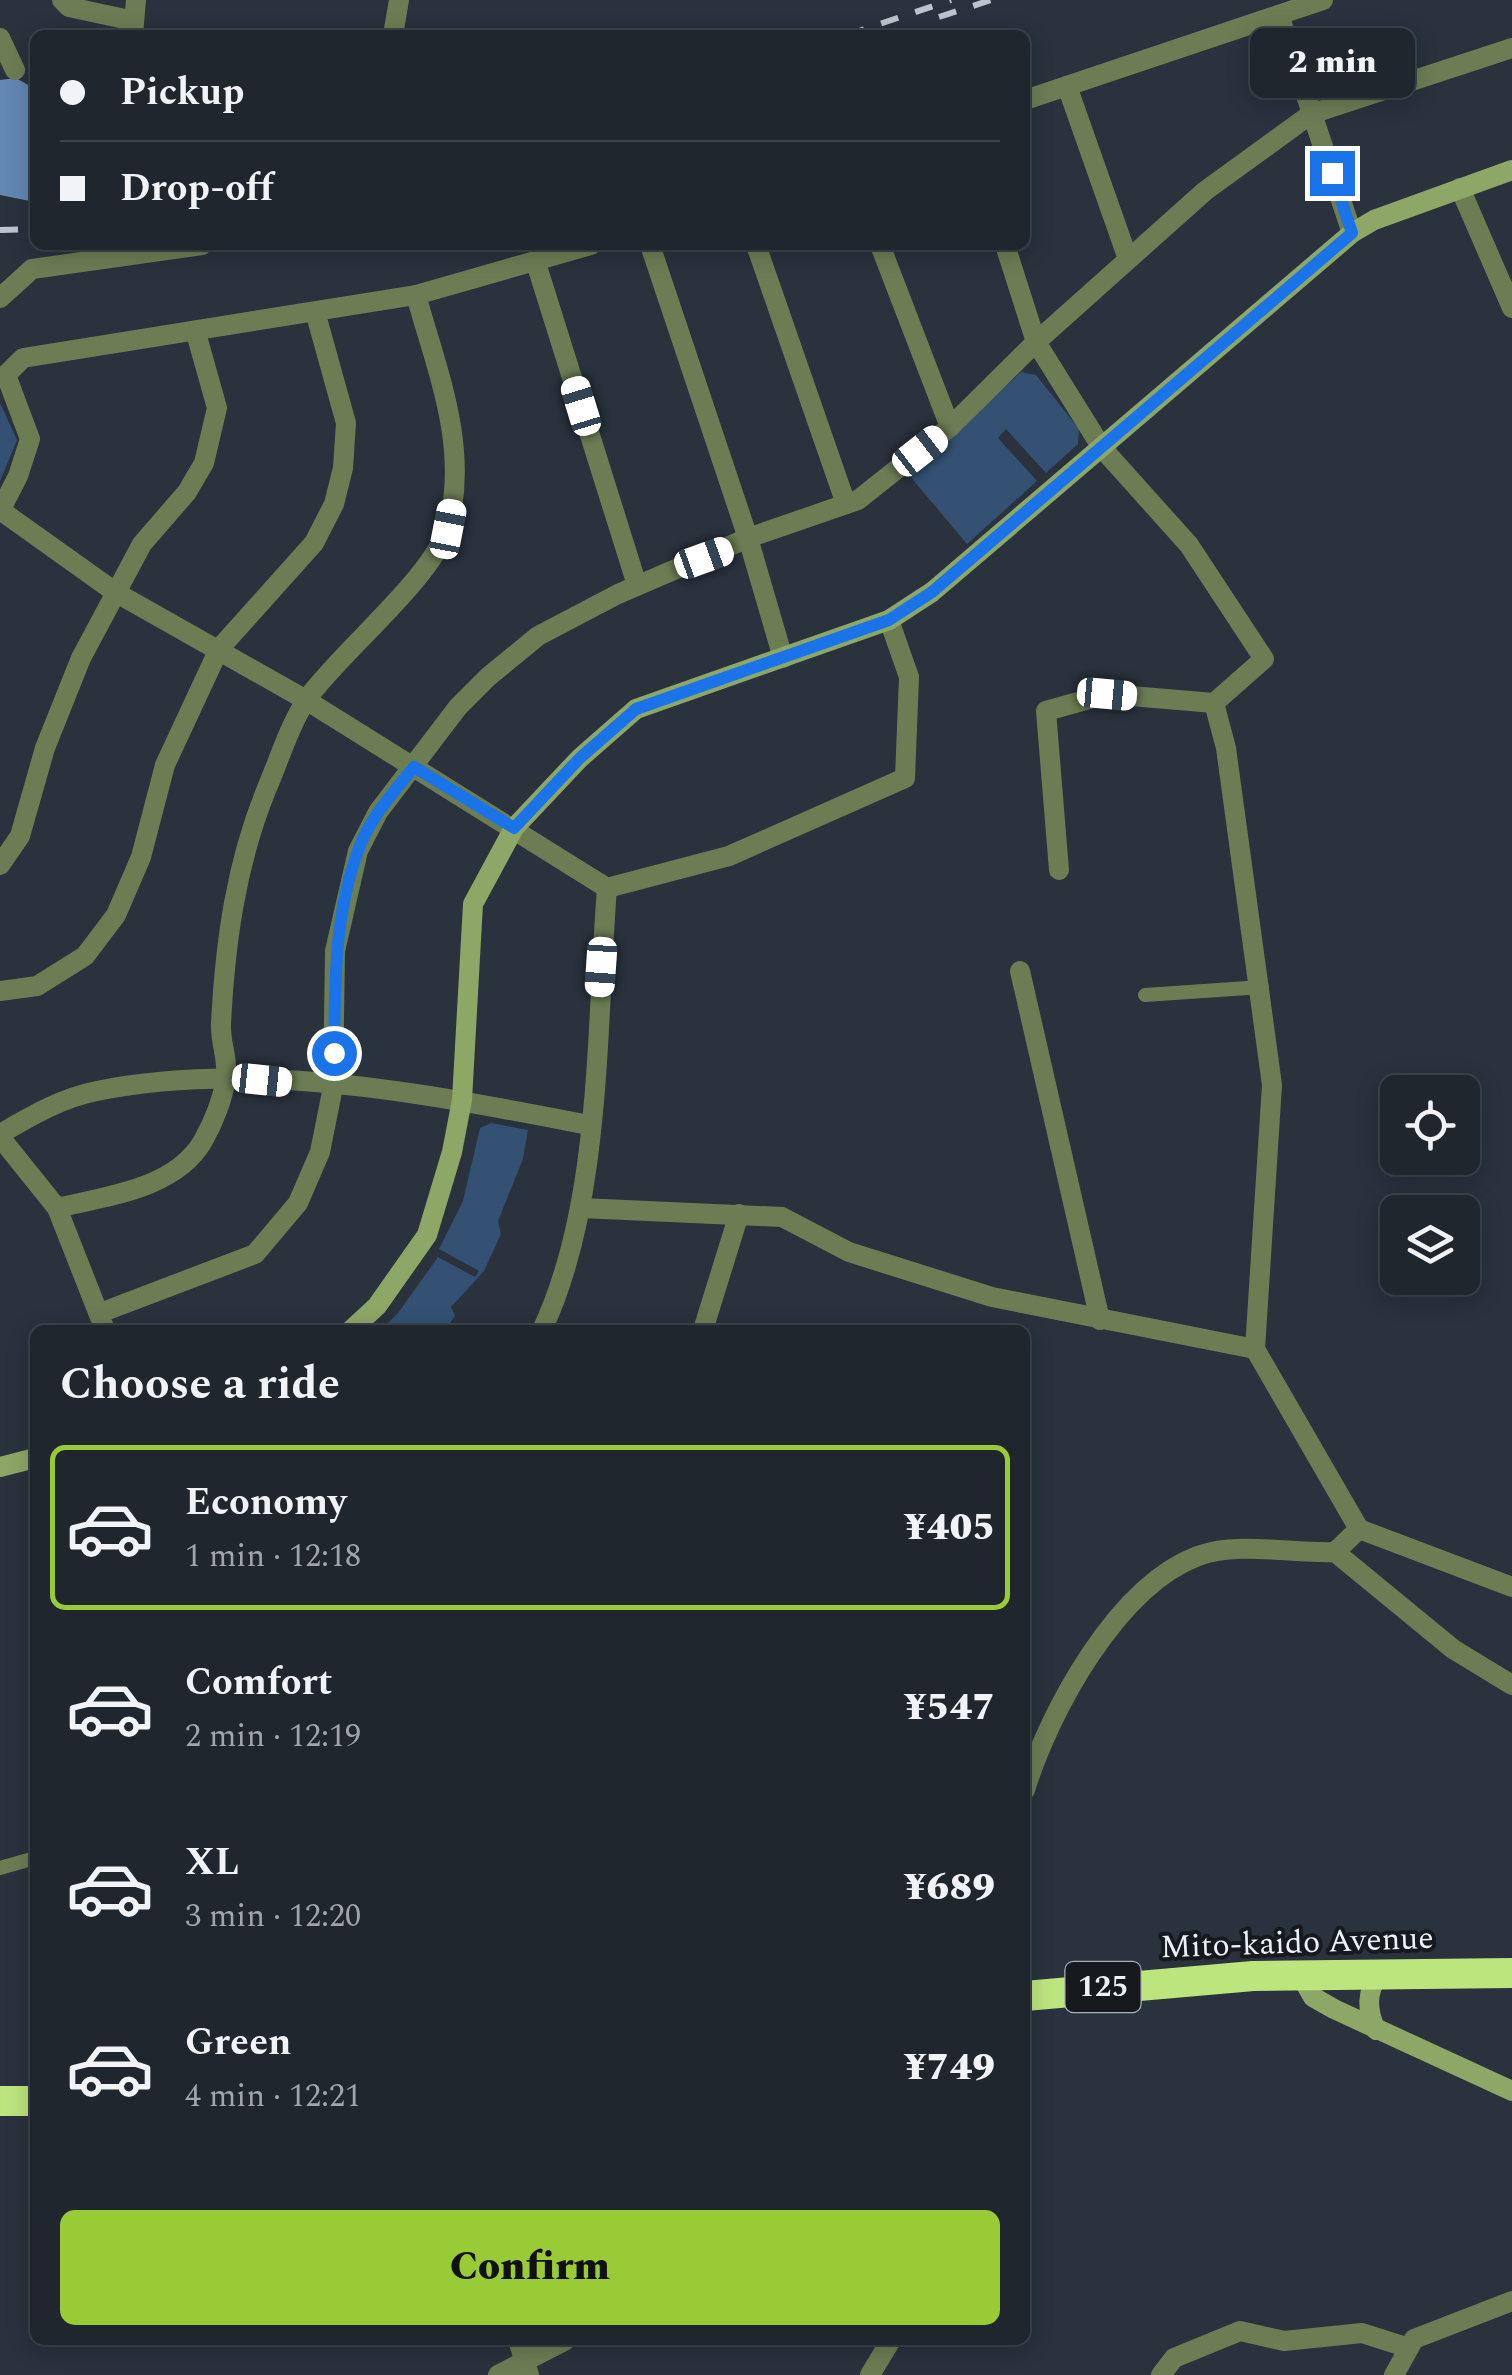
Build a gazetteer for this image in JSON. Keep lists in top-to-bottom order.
{
  "streets": {
    "highway": ["Mito-kaido Avenue", "125"]
  },
  "page": {
    "bubble": "2 min",
    "banner": ["Pickup", "Drop-off"],
    "heading": "Choose a ride",
    "list": [
      {
        "name": "Economy",
        "note": "1 min · 12:18",
        "value": "¥405"
      },
      {
        "name": "Comfort",
        "note": "2 min · 12:19",
        "value": "¥547"
      },
      {
        "name": "XL",
        "note": "3 min · 12:20",
        "value": "¥689"
      },
      {
        "name": "Green",
        "note": "4 min · 12:21",
        "value": "¥749"
      }
    ],
    "buttons": "Confirm"
  }
}
